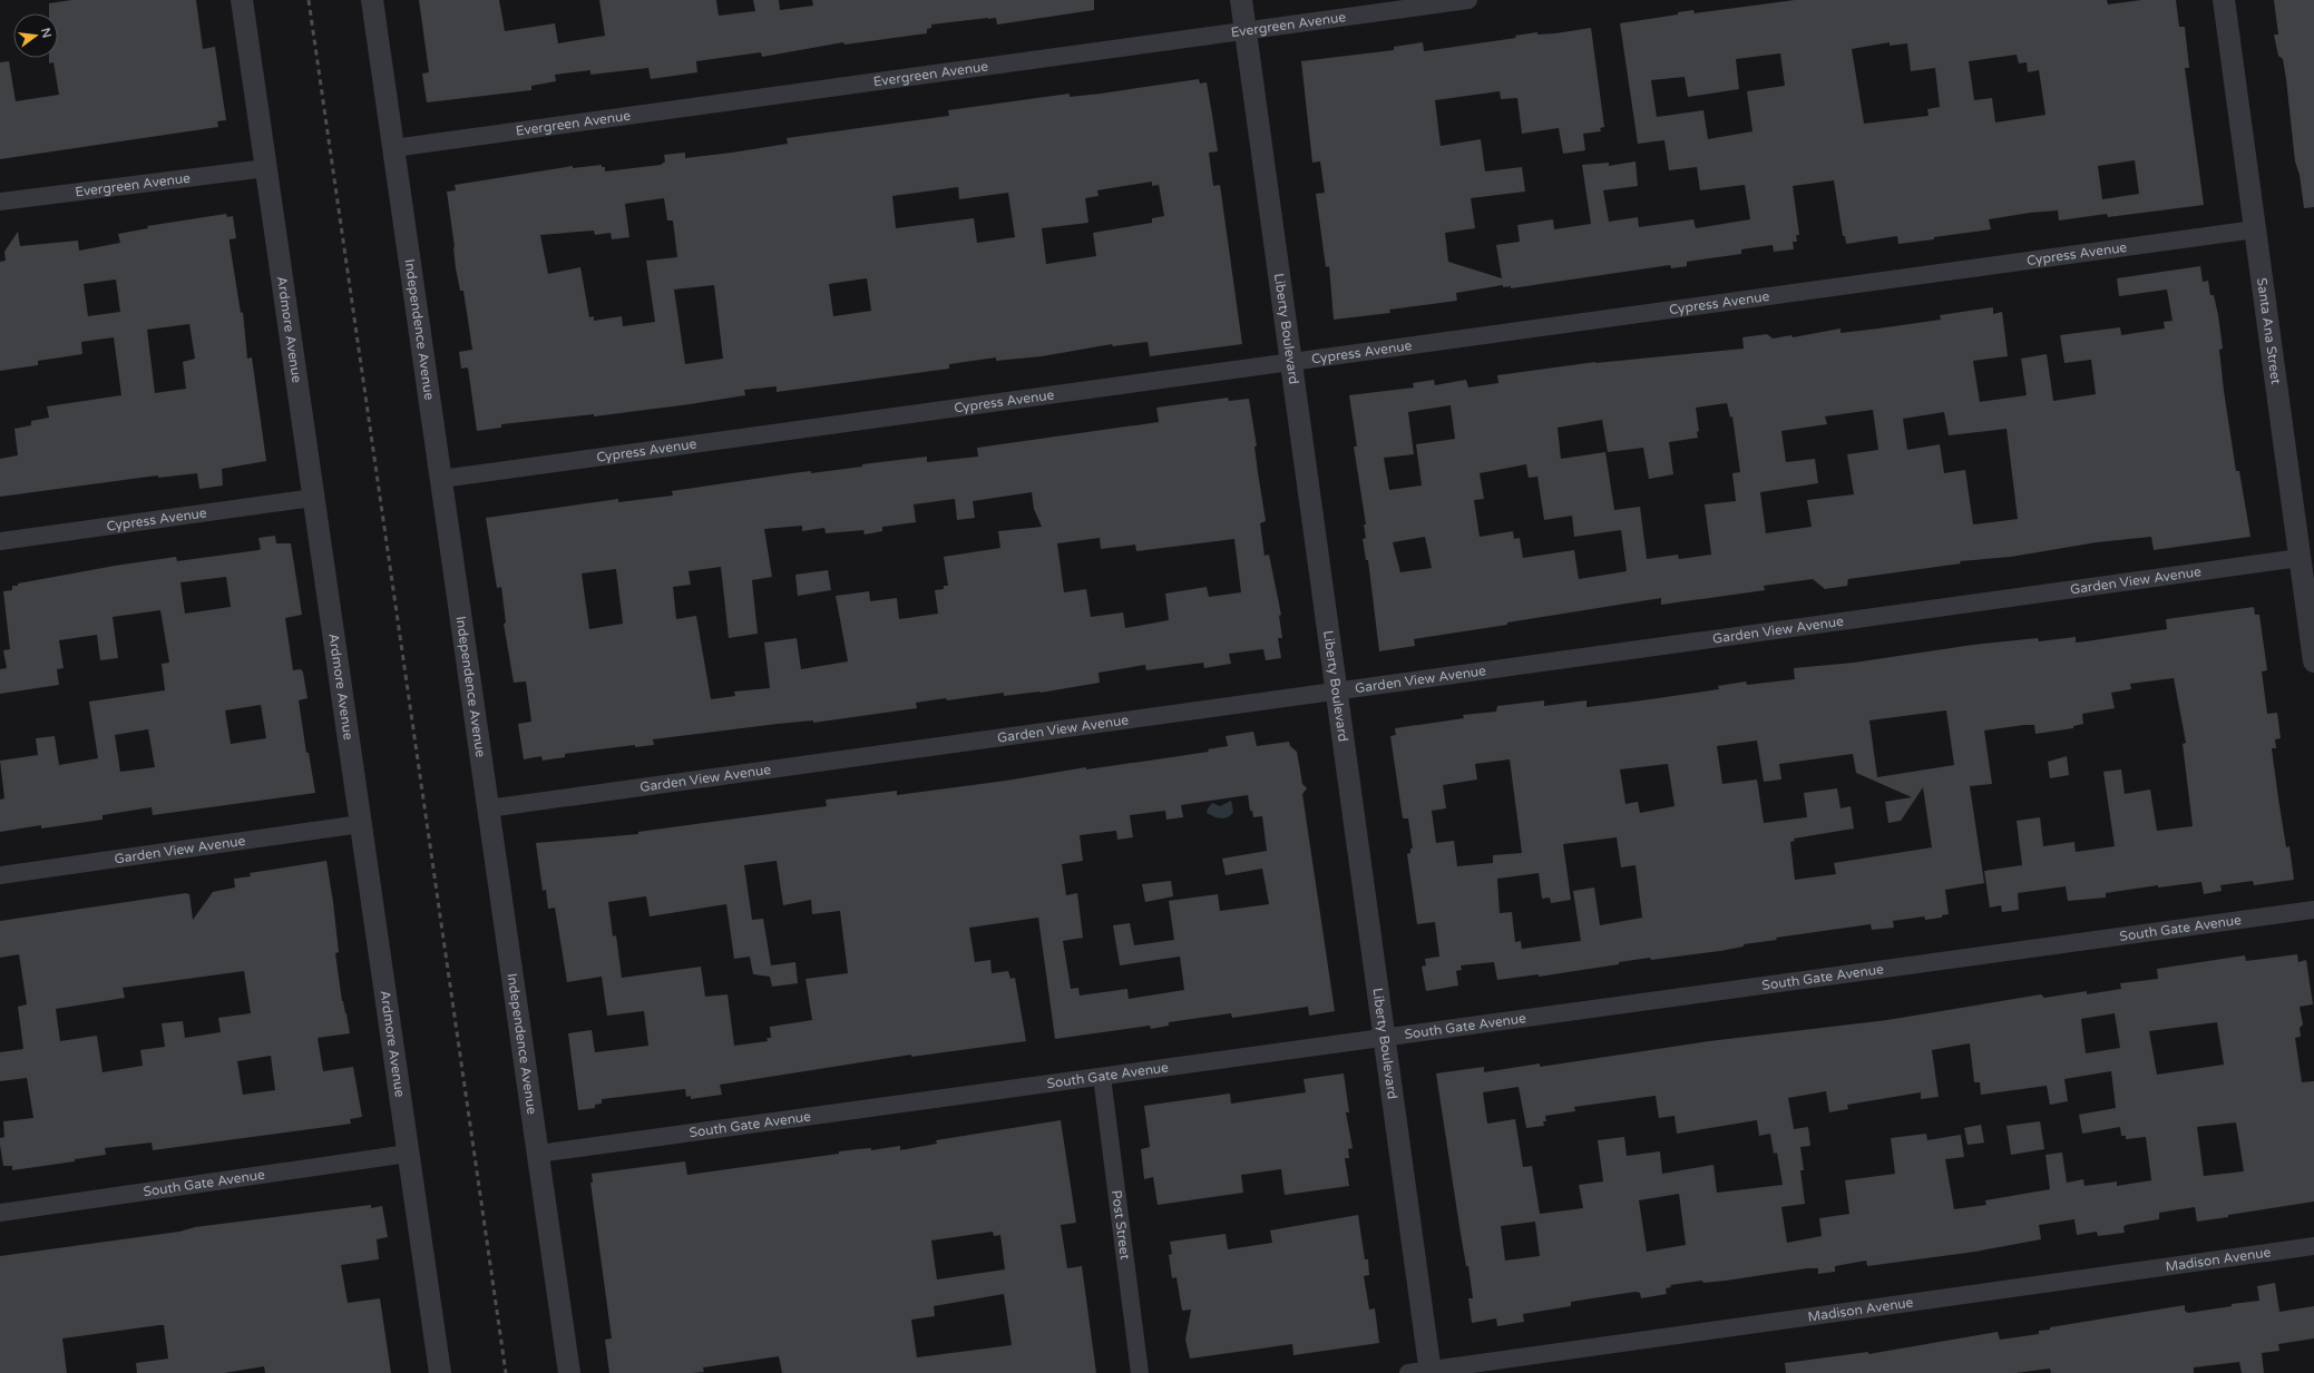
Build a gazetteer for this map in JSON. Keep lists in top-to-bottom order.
{
  "streets": {
    "street": [
      "Evergreen Avenue",
      "Cypress Avenue",
      "Ardmore Avenue",
      "Independence Avenue",
      "Liberty Boulevard",
      "Santa Ana Street",
      "Garden View Avenue",
      "South Gate Avenue",
      "Post Street",
      "Madison Avenue"
    ]
  },
  "crossings": [
    ["Evergreen Avenue", "Ardmore Avenue"],
    ["Evergreen Avenue", "Independence Avenue"],
    ["Evergreen Avenue", "Liberty Boulevard"],
    ["Cypress Avenue", "Ardmore Avenue"],
    ["Cypress Avenue", "Independence Avenue"],
    ["Cypress Avenue", "Liberty Boulevard"],
    ["Cypress Avenue", "Santa Ana Street"],
    ["Ardmore Avenue", "Garden View Avenue"],
    ["Ardmore Avenue", "South Gate Avenue"],
    ["Independence Avenue", "Garden View Avenue"],
    ["Independence Avenue", "South Gate Avenue"],
    ["Liberty Boulevard", "Garden View Avenue"],
    ["Liberty Boulevard", "South Gate Avenue"],
    ["Liberty Boulevard", "Madison Avenue"],
    ["Santa Ana Street", "Garden View Avenue"],
    ["South Gate Avenue", "Post Street"]
  ],
  "north": "right"
}
